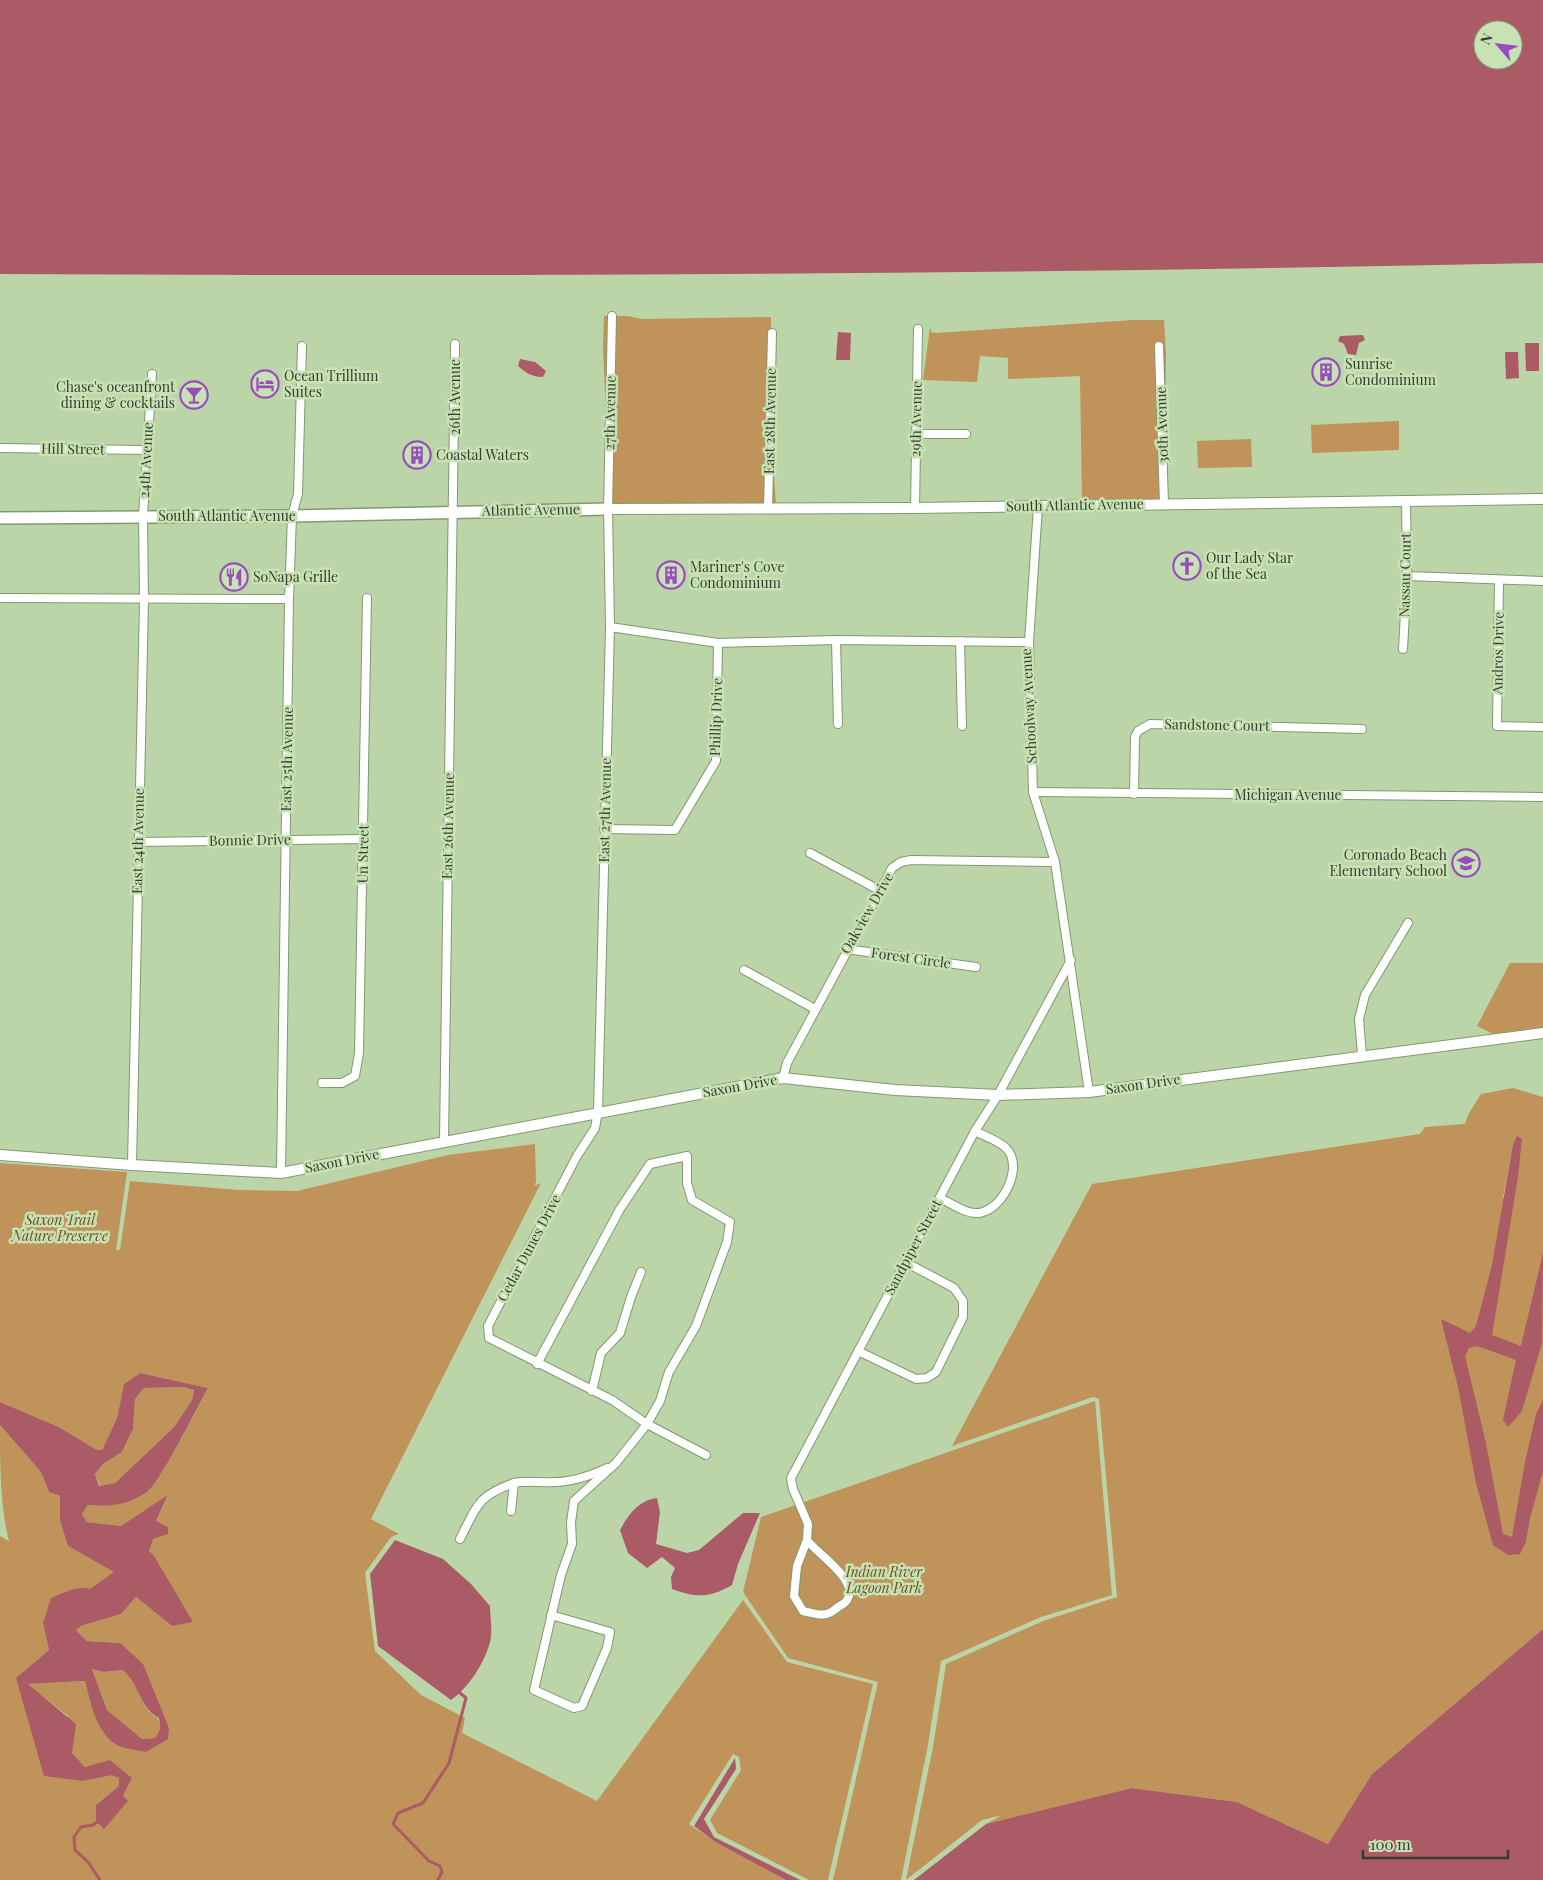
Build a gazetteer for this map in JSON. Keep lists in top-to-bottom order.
{
  "streets": {
    "main road": ["South Atlantic Avenue", "Atlantic Avenue"],
    "street": [
      "26th Avenue",
      "27th Avenue",
      "29th Avenue",
      "East 28th Avenue",
      "30th Avenue",
      "Hill Street",
      "24th Avenue",
      "Nassau Court",
      "Andros Drive",
      "Schoolway Avenue",
      "Phillip Drive",
      "Sandstone Court",
      "East 25th Avenue",
      "Michigan Avenue",
      "East 27th Avenue",
      "East 26th Avenue",
      "Bonnie Drive",
      "East 24th Avenue",
      "Un Street",
      "Oakview Drive",
      "Forest Circle",
      "Saxon Drive",
      "Sandpiper Street",
      "Cedar Dunes Drive"
    ]
  },
  "crossings": [
    ["26th Avenue", "South Atlantic Avenue"],
    ["26th Avenue", "Atlantic Avenue"],
    ["26th Avenue", "East 26th Avenue"],
    ["27th Avenue", "South Atlantic Avenue"],
    ["27th Avenue", "Atlantic Avenue"],
    ["27th Avenue", "East 27th Avenue"],
    ["29th Avenue", "South Atlantic Avenue"],
    ["East 28th Avenue", "South Atlantic Avenue"],
    ["30th Avenue", "South Atlantic Avenue"],
    ["Hill Street", "24th Avenue"],
    ["24th Avenue", "South Atlantic Avenue"],
    ["24th Avenue", "East 24th Avenue"],
    ["South Atlantic Avenue", "Atlantic Avenue"],
    ["South Atlantic Avenue", "Nassau Court"],
    ["South Atlantic Avenue", "East 25th Avenue"],
    ["South Atlantic Avenue", "East 27th Avenue"],
    ["South Atlantic Avenue", "East 26th Avenue"],
    ["South Atlantic Avenue", "East 24th Avenue"],
    ["Atlantic Avenue", "East 27th Avenue"],
    ["Atlantic Avenue", "East 26th Avenue"],
    ["Schoolway Avenue", "Phillip Drive"],
    ["Schoolway Avenue", "Michigan Avenue"],
    ["Schoolway Avenue", "East 27th Avenue"],
    ["Schoolway Avenue", "Oakview Drive"],
    ["Schoolway Avenue", "Saxon Drive"],
    ["Schoolway Avenue", "Sandpiper Street"],
    ["Phillip Drive", "East 27th Avenue"],
    ["Sandstone Court", "Michigan Avenue"],
    ["East 25th Avenue", "Bonnie Drive"],
    ["East 25th Avenue", "Saxon Drive"],
    ["East 27th Avenue", "Saxon Drive"],
    ["East 27th Avenue", "Cedar Dunes Drive"],
    ["East 26th Avenue", "Saxon Drive"],
    ["Bonnie Drive", "East 24th Avenue"],
    ["Bonnie Drive", "Un Street"],
    ["East 24th Avenue", "Saxon Drive"],
    ["Oakview Drive", "Forest Circle"],
    ["Oakview Drive", "Saxon Drive"],
    ["Saxon Drive", "Sandpiper Street"],
    ["Saxon Drive", "Cedar Dunes Drive"]
  ],
  "parks": ["Saxon Trail Nature Preserve", "Indian River Lagoon Park"],
  "places": {
    "building": ["Sunrise Condominium", "Coastal Waters", "Mariner's Cove Condominium"],
    "hotel": ["Ocean Trillium Suites"],
    "bar": ["Chase's oceanfront dining & cocktails"],
    "church": ["Our Lady Star of the Sea"],
    "restaurant": ["SoNapa Grille"],
    "school or university": ["Coronado Beach Elementary School"]
  },
  "scale_bar": "100 m",
  "north": "top left"
}
